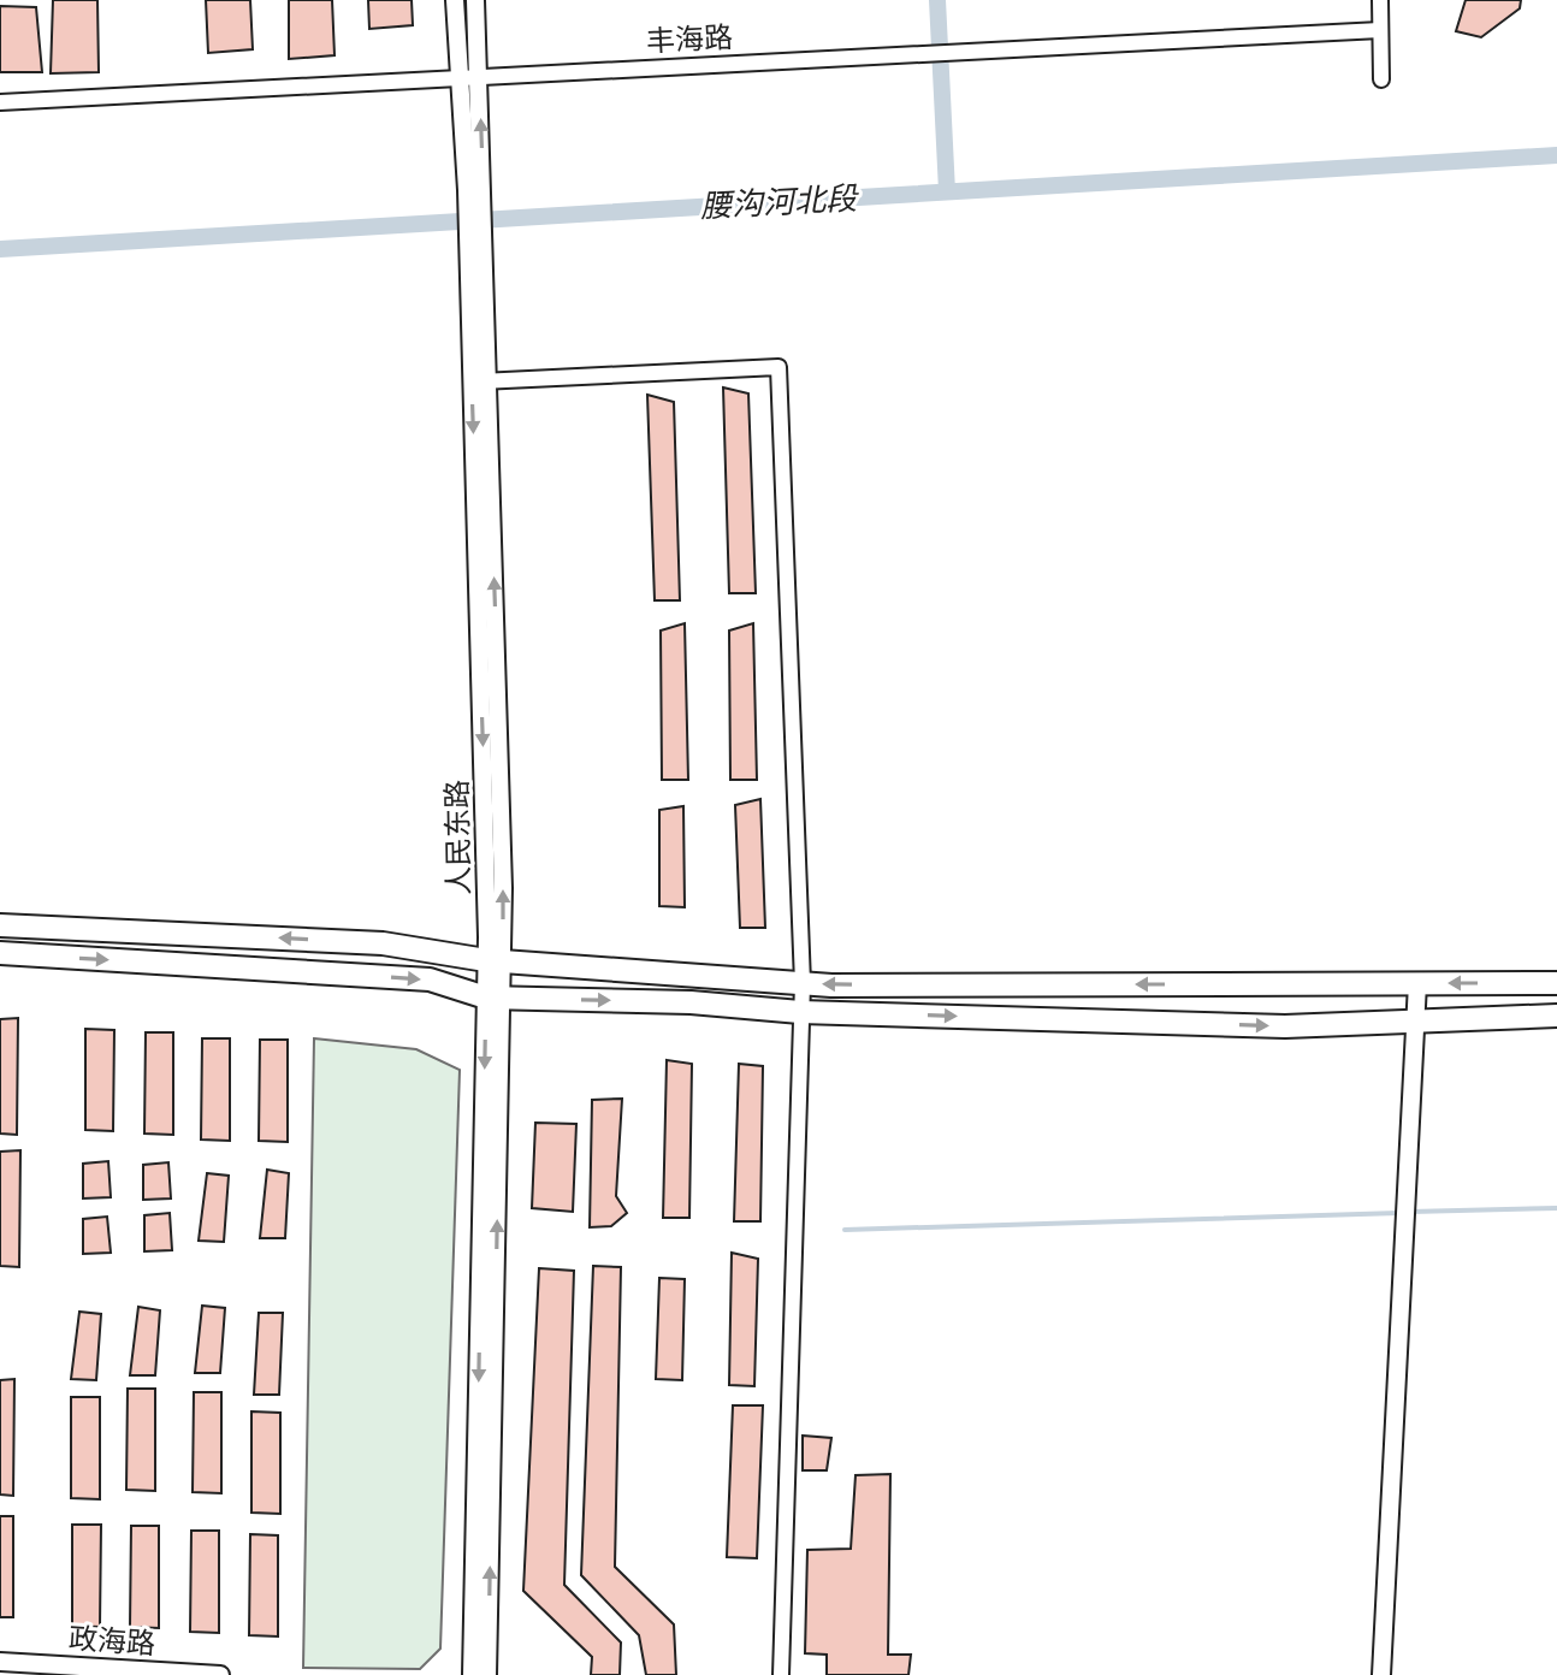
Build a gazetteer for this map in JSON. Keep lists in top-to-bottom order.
{
  "streets": {
    "street": ["丰海路", "人民东路", "政海路"]
  },
  "crossings": [
    ["丰海路", "人民东路"]
  ],
  "water": ["腰沟河北段"]
}
